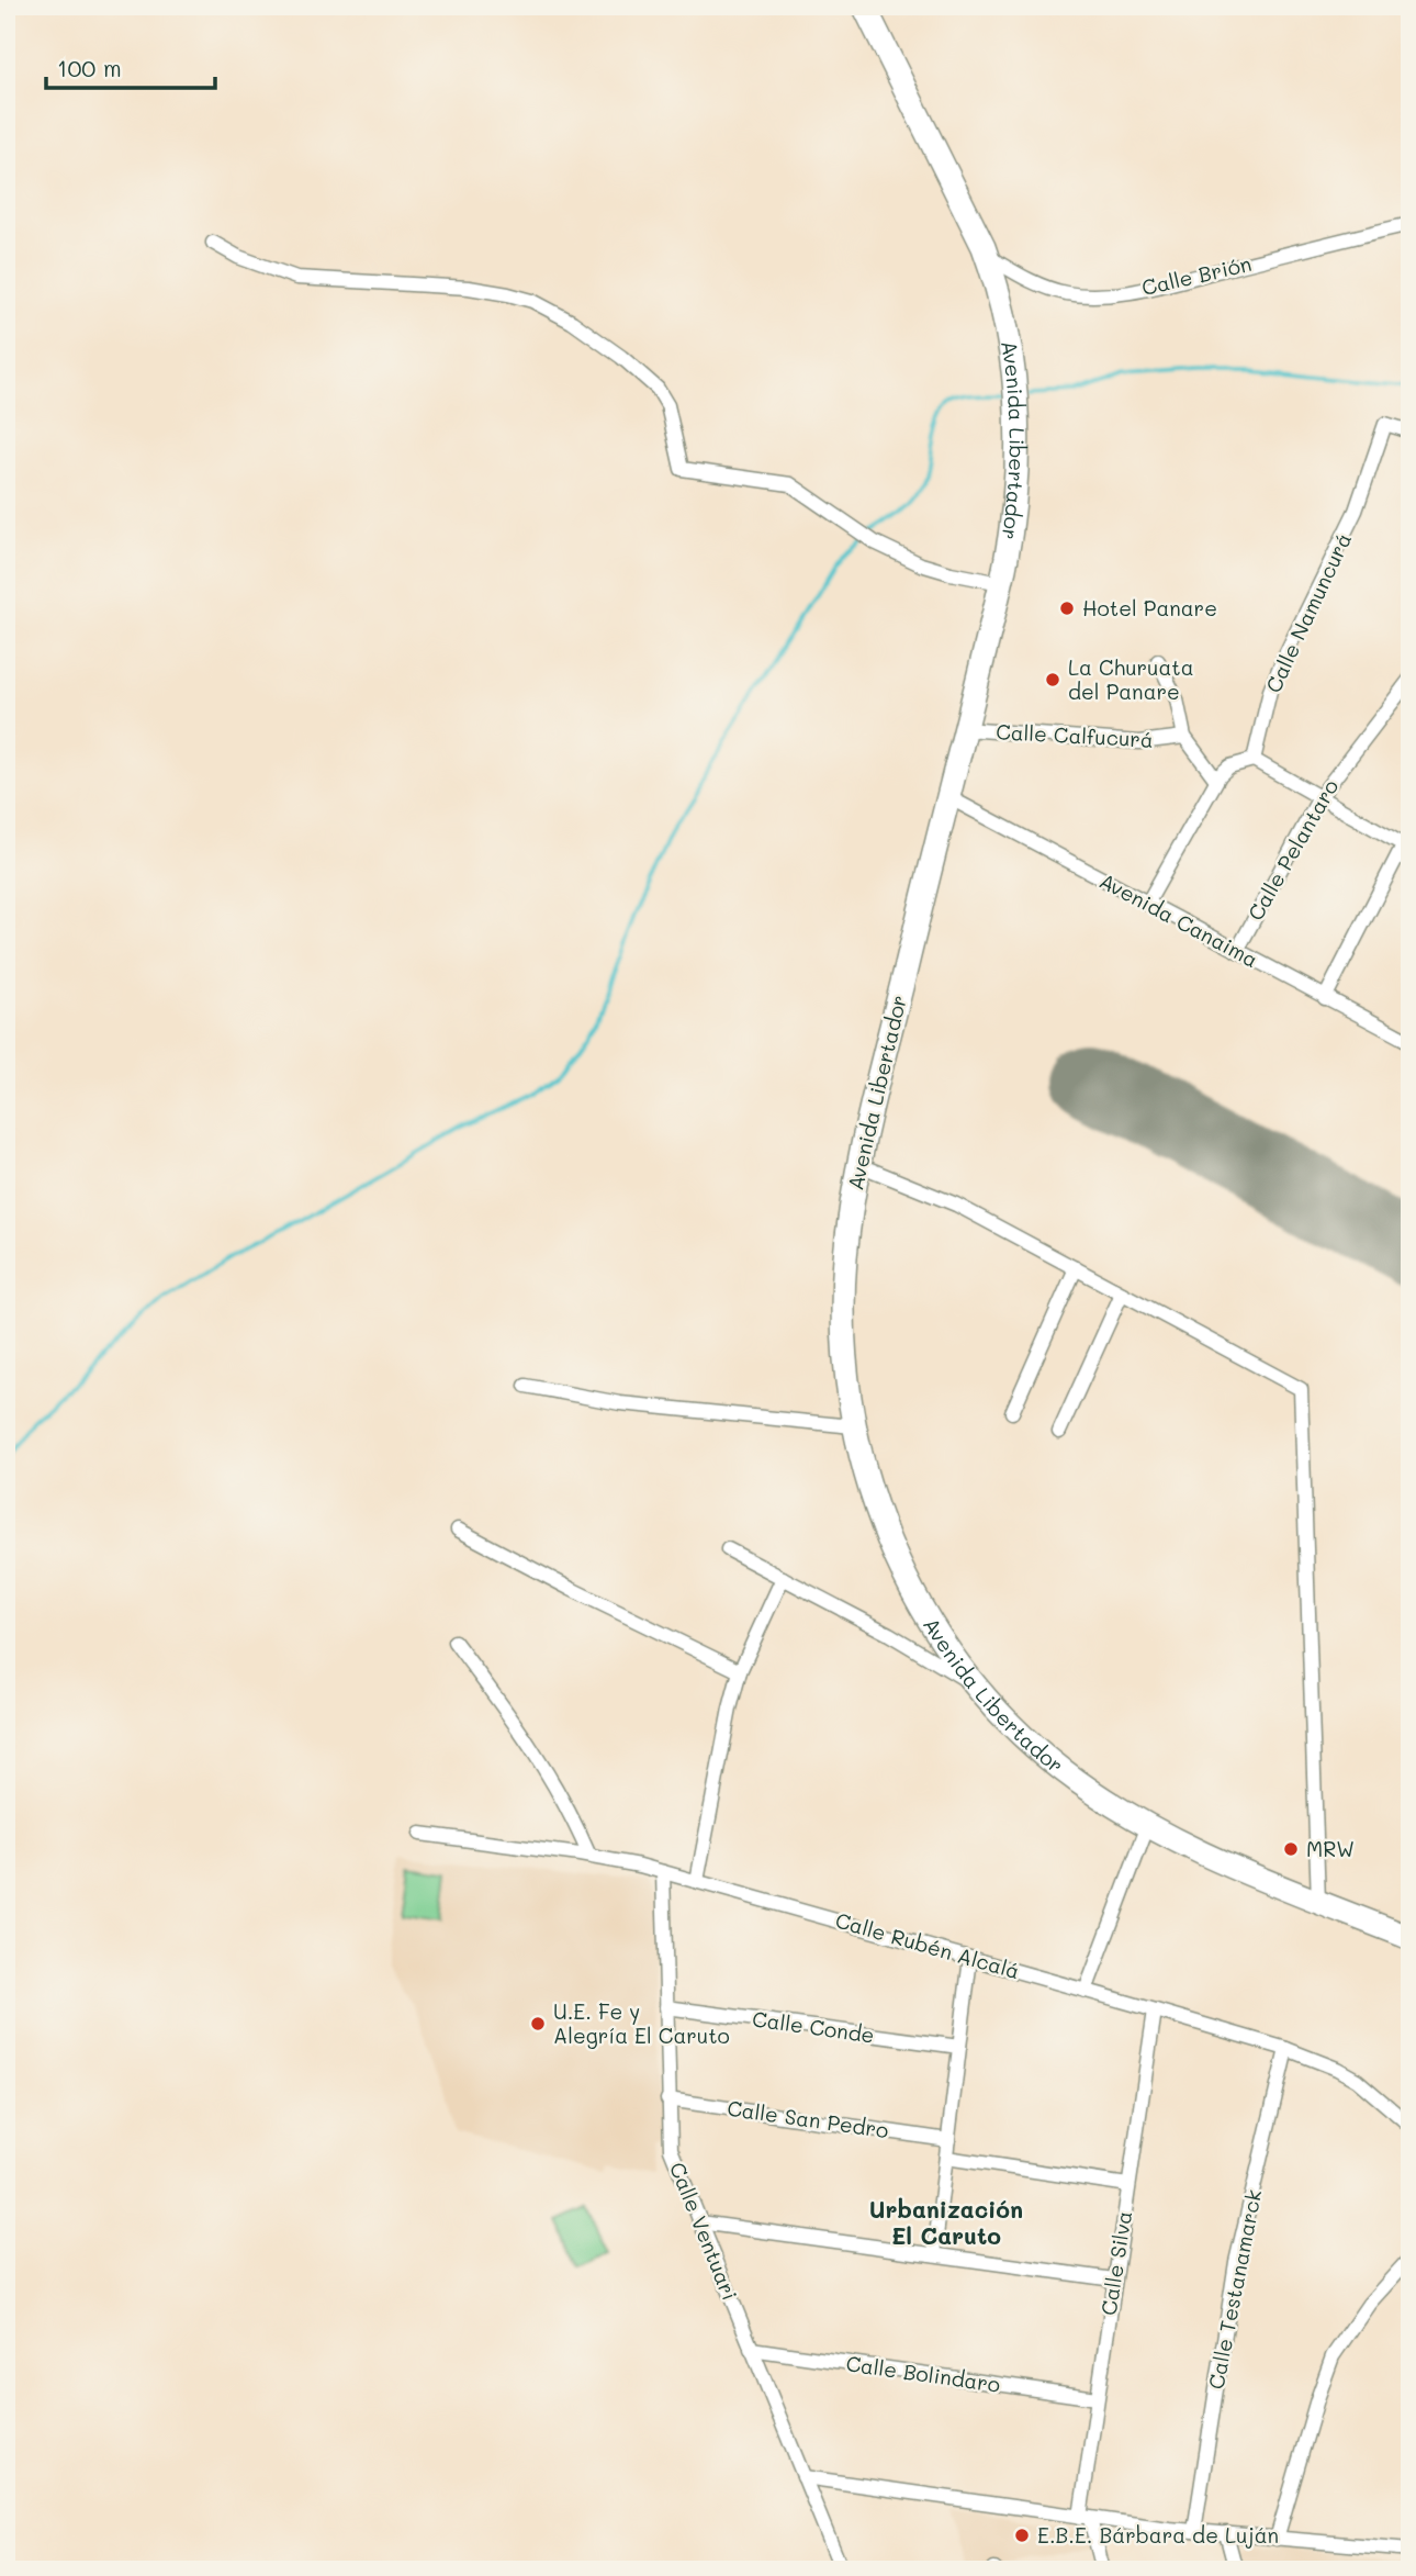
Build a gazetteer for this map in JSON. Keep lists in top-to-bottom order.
{
  "streets": {
    "highway": ["Avenida Libertador"],
    "street": [
      "Calle Brión",
      "Calle Namuncurá",
      "Calle Calfucurá",
      "Calle Pelantaro",
      "Avenida Canaima",
      "Calle Rubén Alcalá",
      "Calle Conde",
      "Calle San Pedro",
      "Calle Ventuari",
      "Calle Silva",
      "Calle Testanamarck",
      "Calle Bolindaro"
    ]
  },
  "crossings": [
    ["Calle Brión", "Avenida Libertador"],
    ["Avenida Libertador", "Calle Calfucurá"],
    ["Avenida Libertador", "Avenida Canaima"],
    ["Calle Pelantaro", "Avenida Canaima"],
    ["Calle Rubén Alcalá", "Calle Ventuari"],
    ["Calle Rubén Alcalá", "Calle Silva"],
    ["Calle Rubén Alcalá", "Calle Testanamarck"],
    ["Calle Conde", "Calle Ventuari"],
    ["Calle San Pedro", "Calle Ventuari"],
    ["Calle Ventuari", "Calle Bolindaro"],
    ["Calle Silva", "Calle Bolindaro"]
  ],
  "districts": ["Urbanización El Caruto"],
  "places": [
    "Hotel Panare",
    "La Churuata del Panare",
    "MRW",
    "U.E. Fe y Alegría El Caruto",
    "E.B.E. Bárbara de Luján"
  ],
  "scale_bar": "100 m"
}
